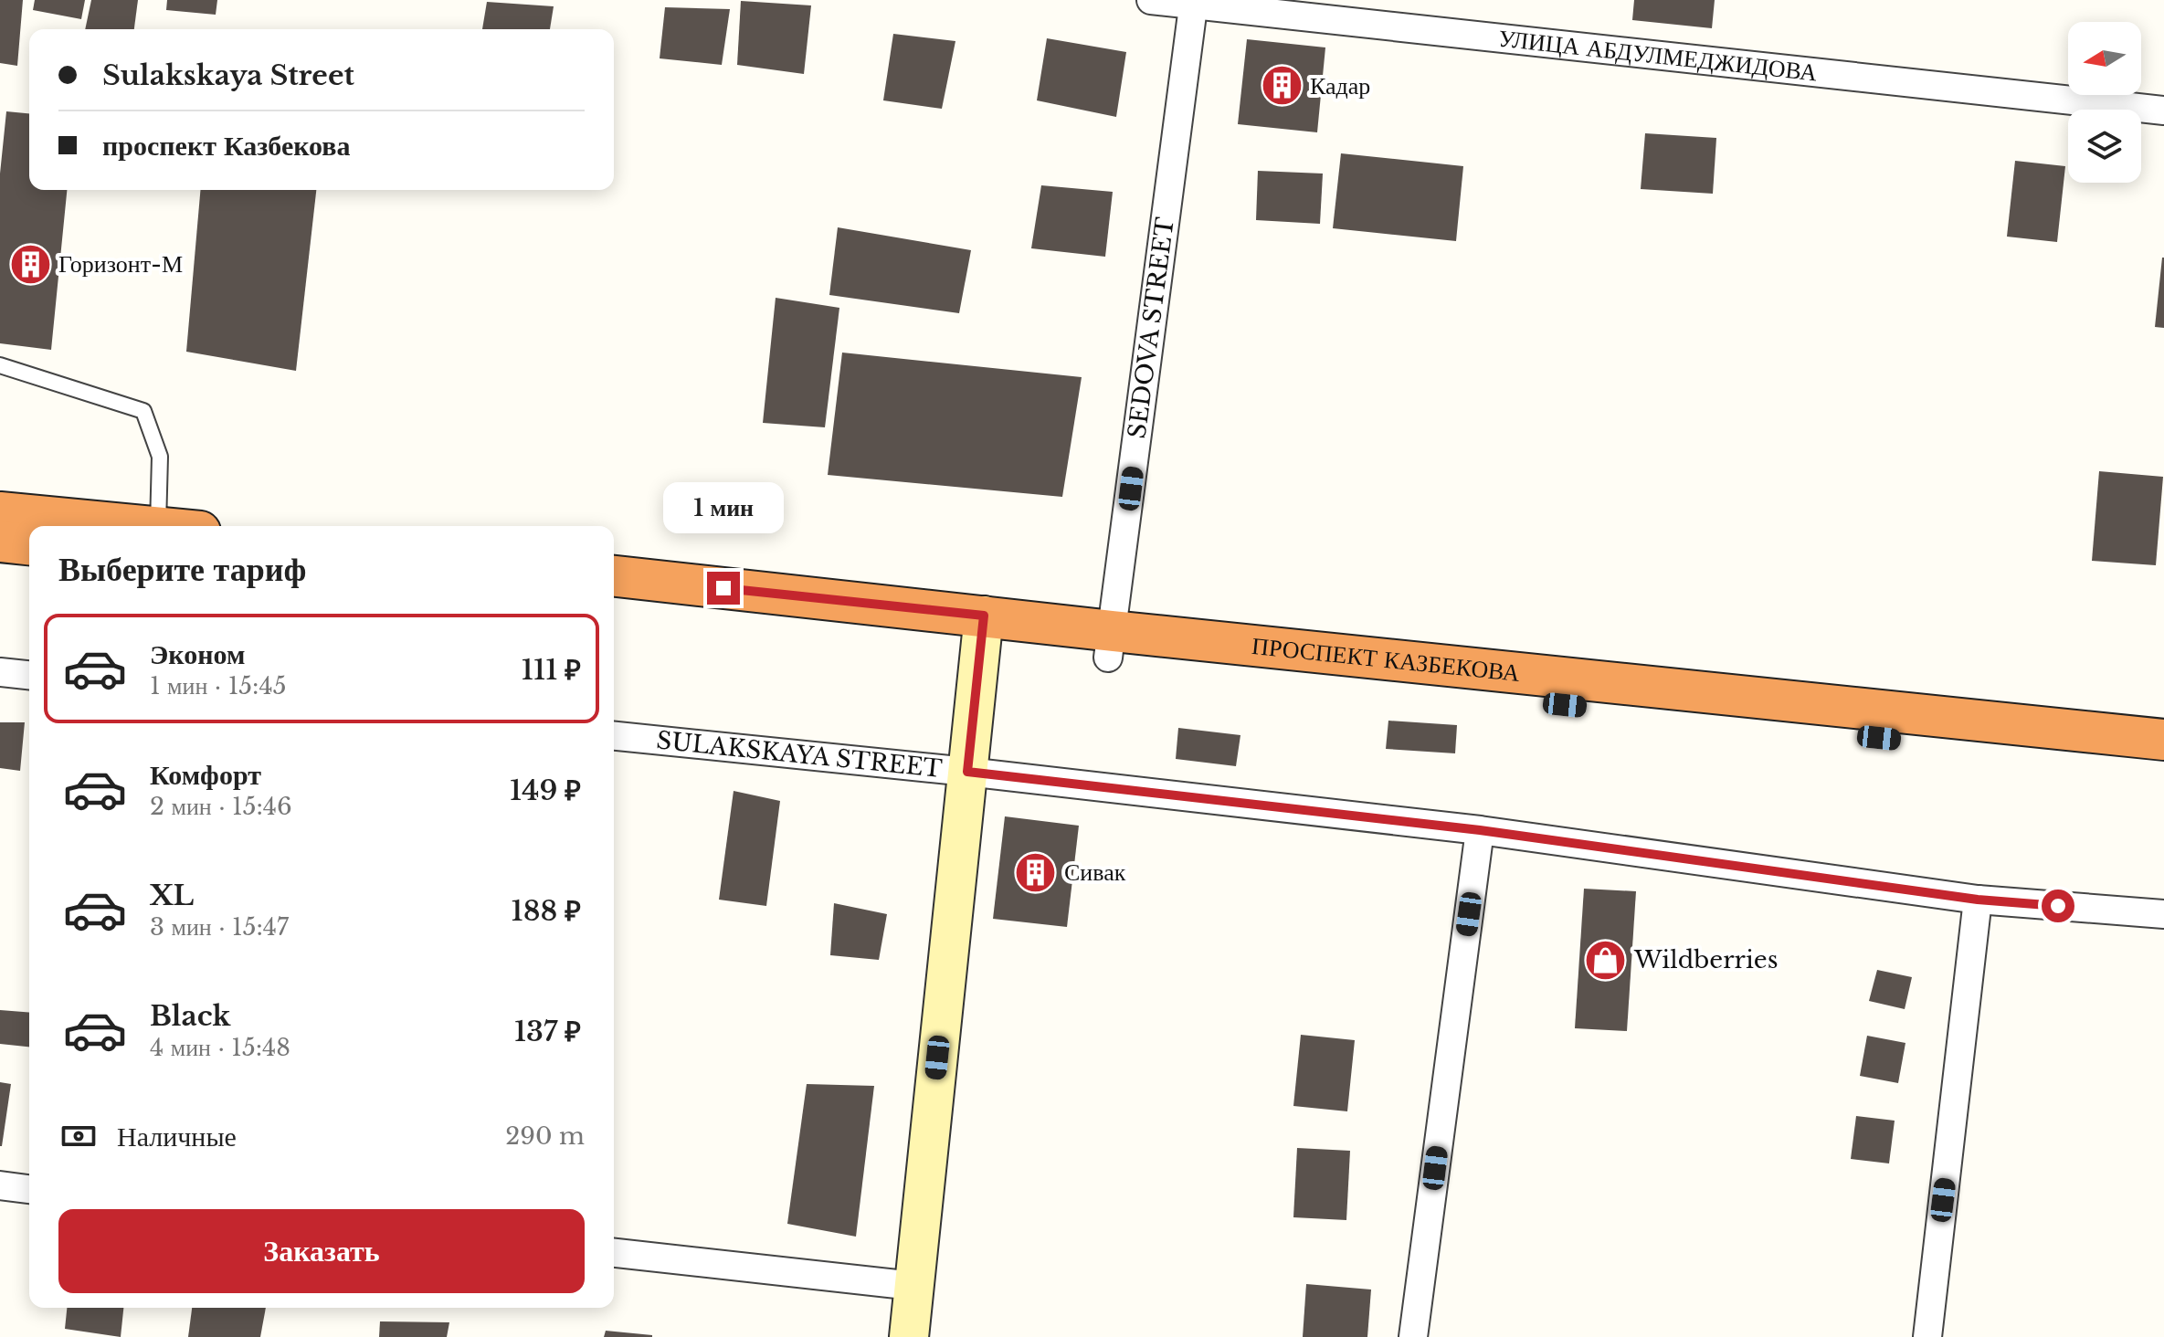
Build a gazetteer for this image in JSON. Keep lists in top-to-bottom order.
{
  "streets": {
    "highway": ["ПРОСПЕКТ КАЗБЕКОВА"],
    "street": ["УЛИЦА АБДУЛМЕДЖИДОВА", "SEDOVA STREET", "SULAKSKAYA STREET"]
  },
  "crossings": [
    ["УЛИЦА АБДУЛМЕДЖИДОВА", "SEDOVA STREET"],
    ["SEDOVA STREET", "ПРОСПЕКТ КАЗБЕКОВА"]
  ],
  "places": {
    "building": ["Кадар", "Горизонт-М", "Сивак"],
    "shop": ["Wildberries"]
  },
  "north": "left",
  "page": {
    "banner": ["Sulakskaya Street", "проспект Казбекова"],
    "bubble": "1 мин",
    "heading": "Выберите тариф",
    "list": [
      {
        "name": "Эконом",
        "note": "1 мин · 15:45",
        "value": "111 ₽"
      },
      {
        "name": "Комфорт",
        "note": "2 мин · 15:46",
        "value": "149 ₽"
      },
      {
        "name": "XL",
        "note": "3 мин · 15:47",
        "value": "188 ₽"
      },
      {
        "name": "Black",
        "note": "4 мин · 15:48",
        "value": "137 ₽"
      }
    ],
    "pay": ["Наличные", "290 m"],
    "buttons": "Заказать"
  }
}
